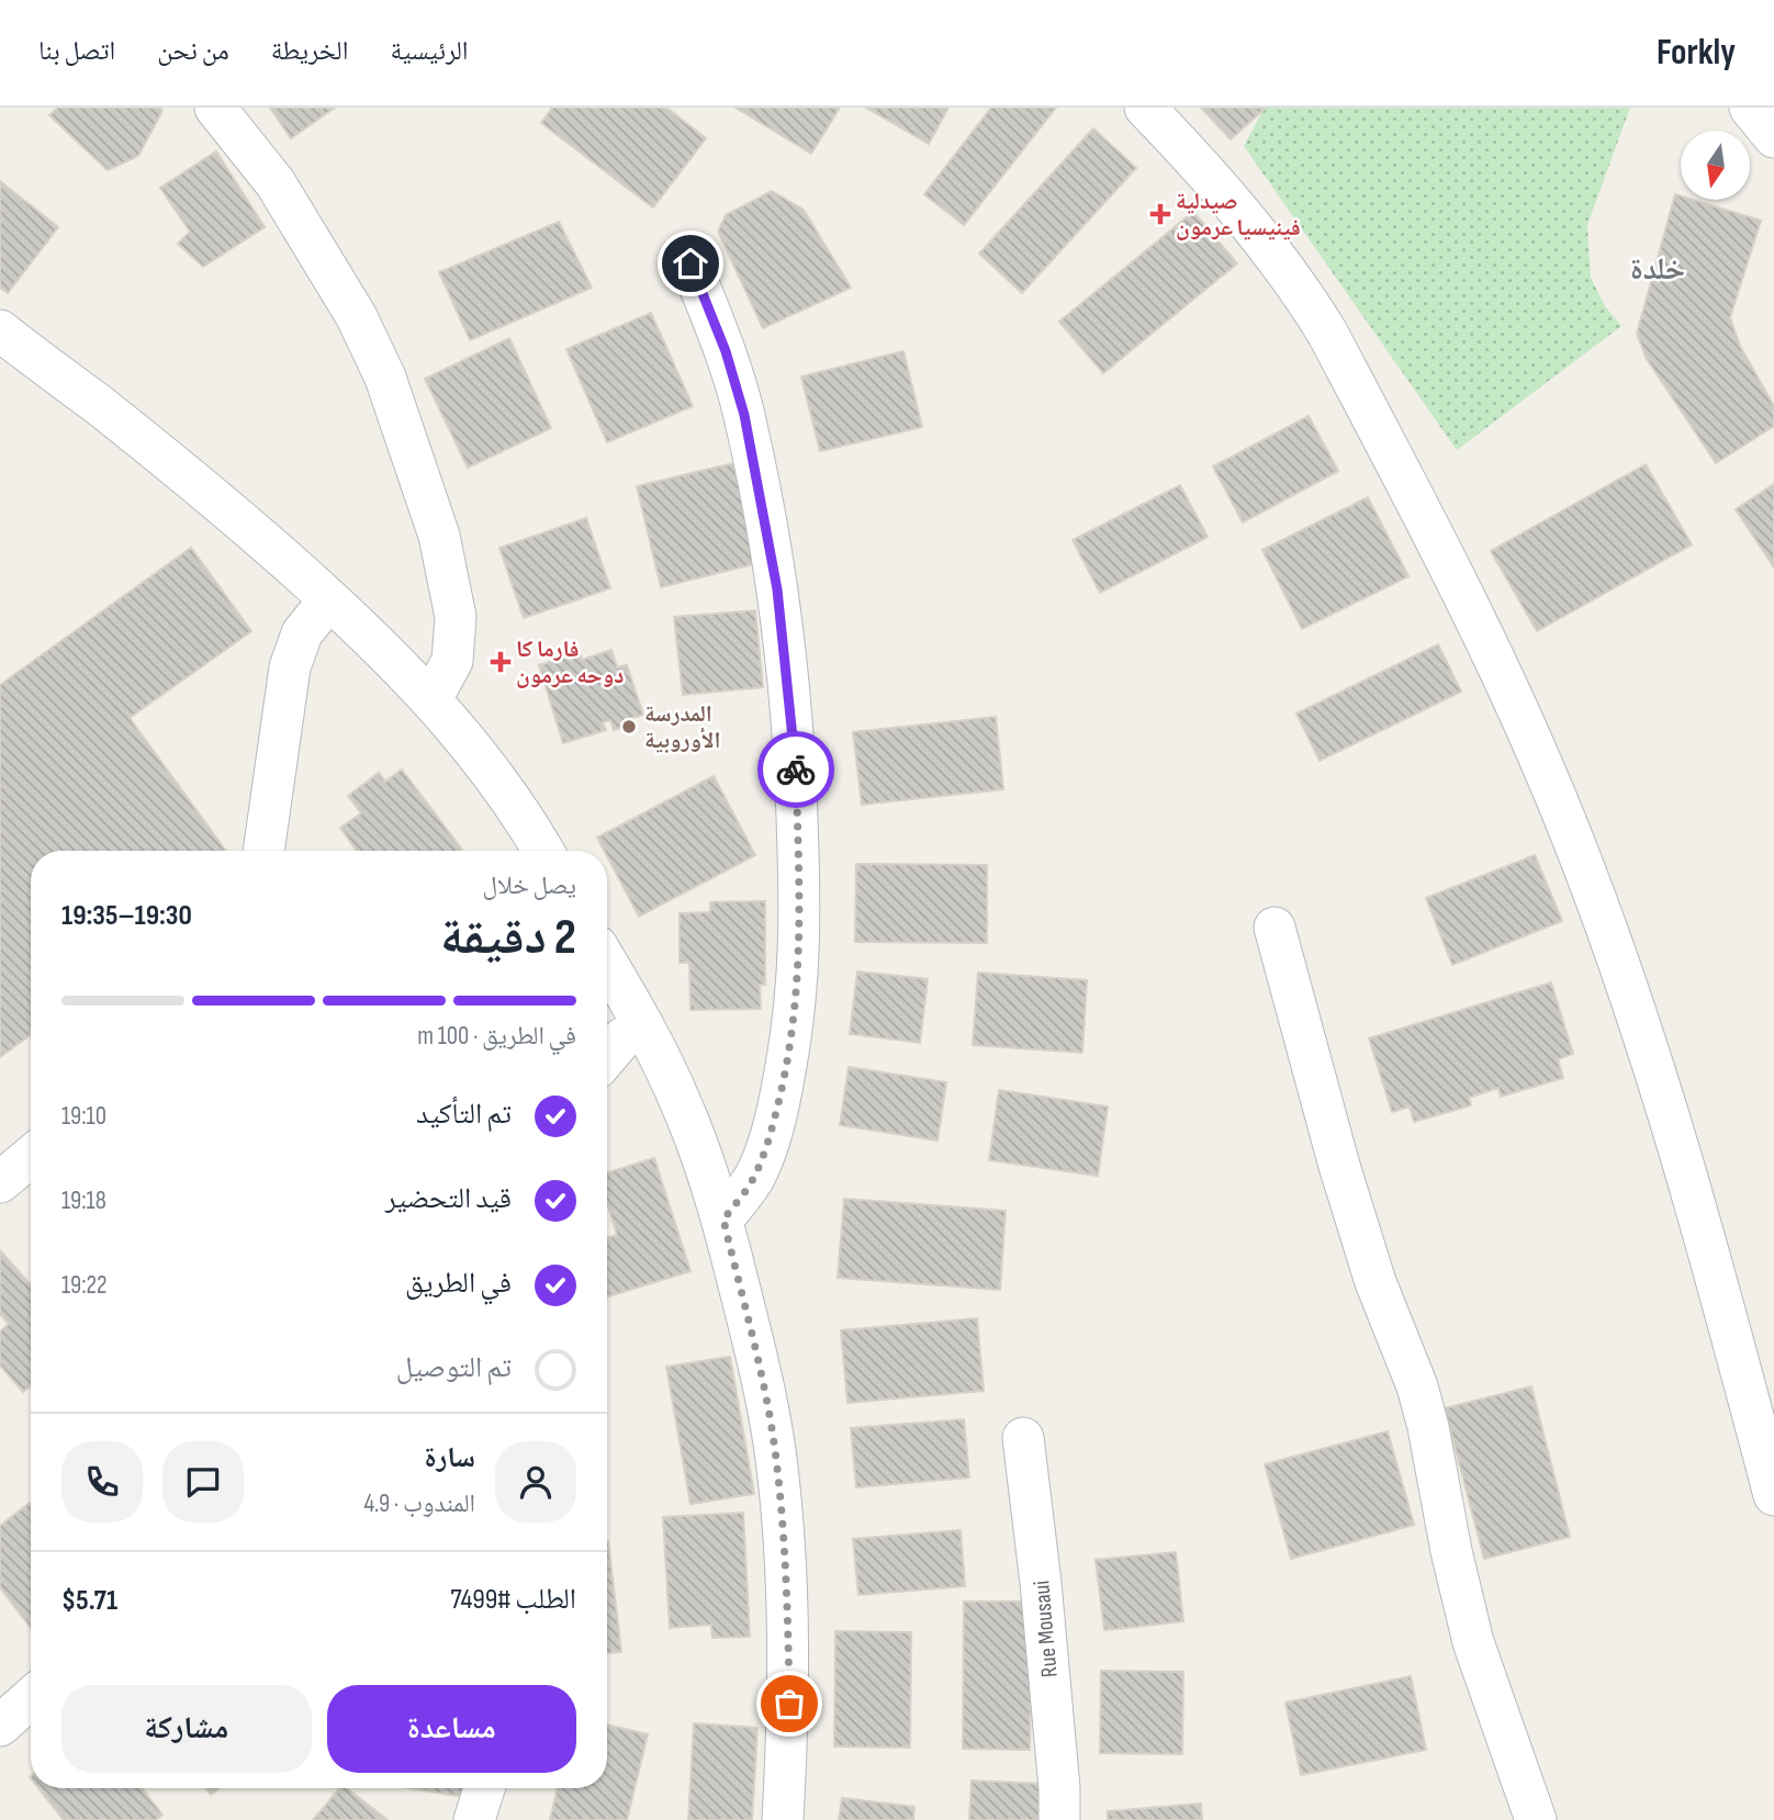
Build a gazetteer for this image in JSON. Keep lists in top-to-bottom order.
{
  "streets": {
    "street": ["Rue Mousaui"]
  },
  "districts": ["خلدة"],
  "places": {
    "health": ["صيدلية فينيسيا عرمون", "فارما كا دوحه عرمون"],
    "other": ["المدرسة الأوروبية"]
  },
  "north": "bottom",
  "page": {
    "header": "Forkly",
    "nav": [
      "الرئيسية",
      "الخريطة",
      "من نحن",
      "اتصل بنا"
    ],
    "heading": ["2 دقيقة", "يصل خلال", "19:30–19:35"],
    "panel": [
      "سارة",
      "المندوب · 4.9",
      "الطلب #7499",
      "$5.71"
    ],
    "bar": "في الطريق · 100 m",
    "list": [
      ["تم التأكيد", "19:10"],
      ["قيد التحضير", "19:18"],
      ["في الطريق", "19:22"],
      "تم التوصيل"
    ],
    "buttons": ["مساعدة", "مشاركة"]
  }
}
